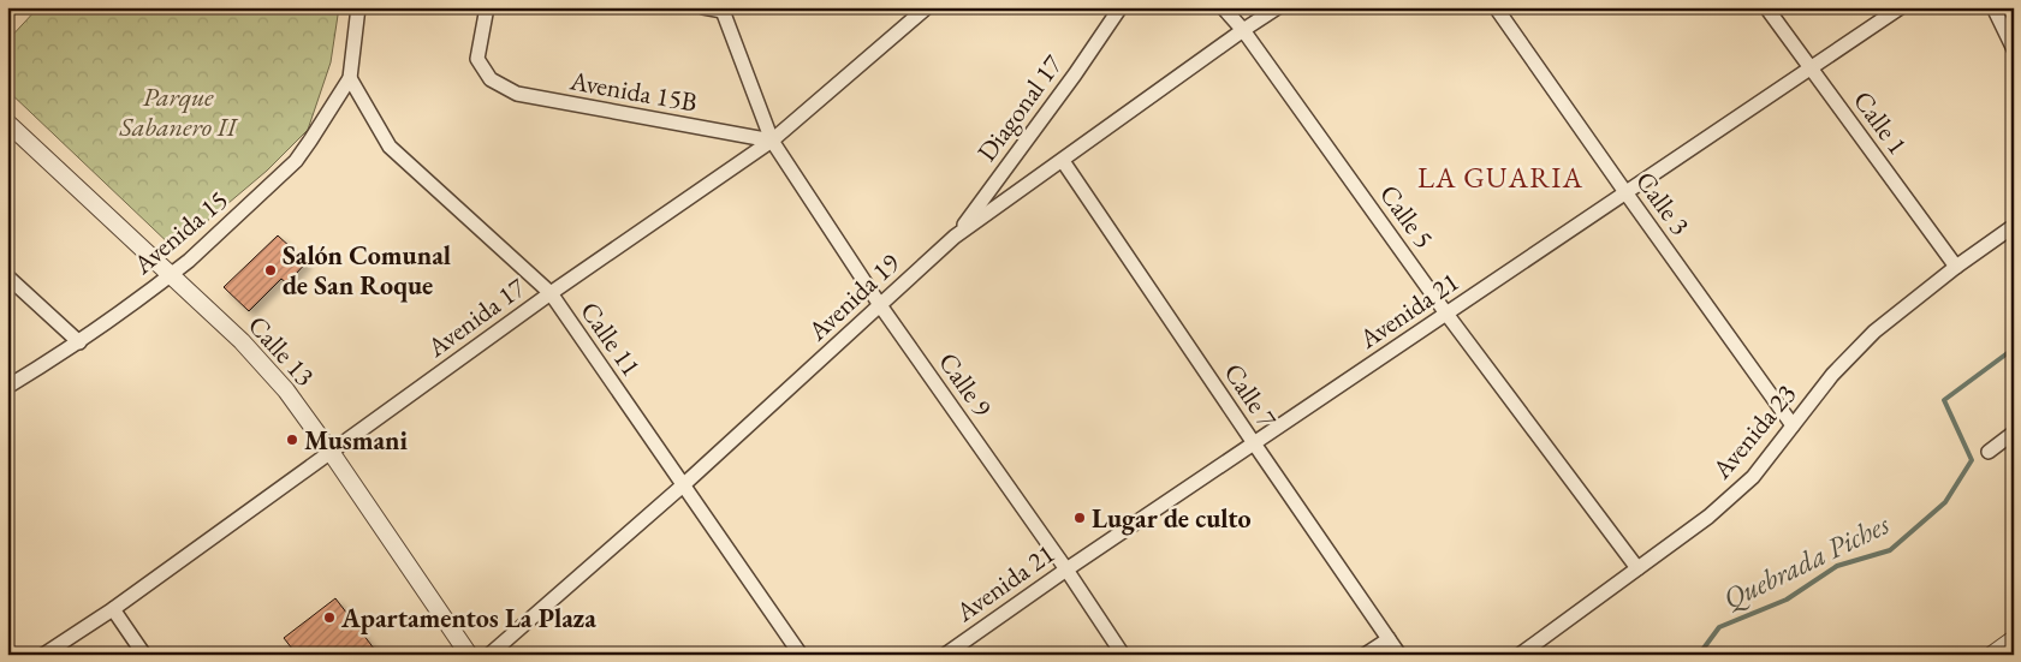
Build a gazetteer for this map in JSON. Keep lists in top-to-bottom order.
{
  "streets": {
    "street": [
      "Avenida 15B",
      "Diagonal 17",
      "Calle 1",
      "Calle 3",
      "Calle 5",
      "Avenida 15",
      "Avenida 19",
      "Avenida 21",
      "Avenida 17",
      "Calle 11",
      "Calle 13",
      "Calle 9",
      "Calle 7",
      "Avenida 23"
    ]
  },
  "crossings": [
    ["Avenida 15B", "Avenida 17"],
    ["Avenida 15B", "Calle 9"],
    ["Diagonal 17", "Avenida 19"],
    ["Calle 1", "Avenida 21"],
    ["Calle 1", "Avenida 23"],
    ["Calle 3", "Avenida 21"],
    ["Calle 3", "Avenida 23"],
    ["Calle 5", "Avenida 19"],
    ["Calle 5", "Avenida 21"],
    ["Calle 5", "Avenida 23"],
    ["Avenida 15", "Calle 11"],
    ["Avenida 15", "Calle 13"],
    ["Avenida 19", "Calle 11"],
    ["Avenida 19", "Calle 9"],
    ["Avenida 19", "Calle 7"],
    ["Avenida 21", "Calle 9"],
    ["Avenida 21", "Calle 7"],
    ["Avenida 17", "Calle 11"],
    ["Avenida 17", "Calle 13"],
    ["Avenida 17", "Calle 9"]
  ],
  "districts": ["LA GUARIA"],
  "water": ["Quebrada Piches"],
  "parks": ["Parque Sabanero II"],
  "places": [
    "Salón Comunal de San Roque",
    "Musmani",
    "Lugar de culto",
    "Apartamentos La Plaza"
  ]
}
